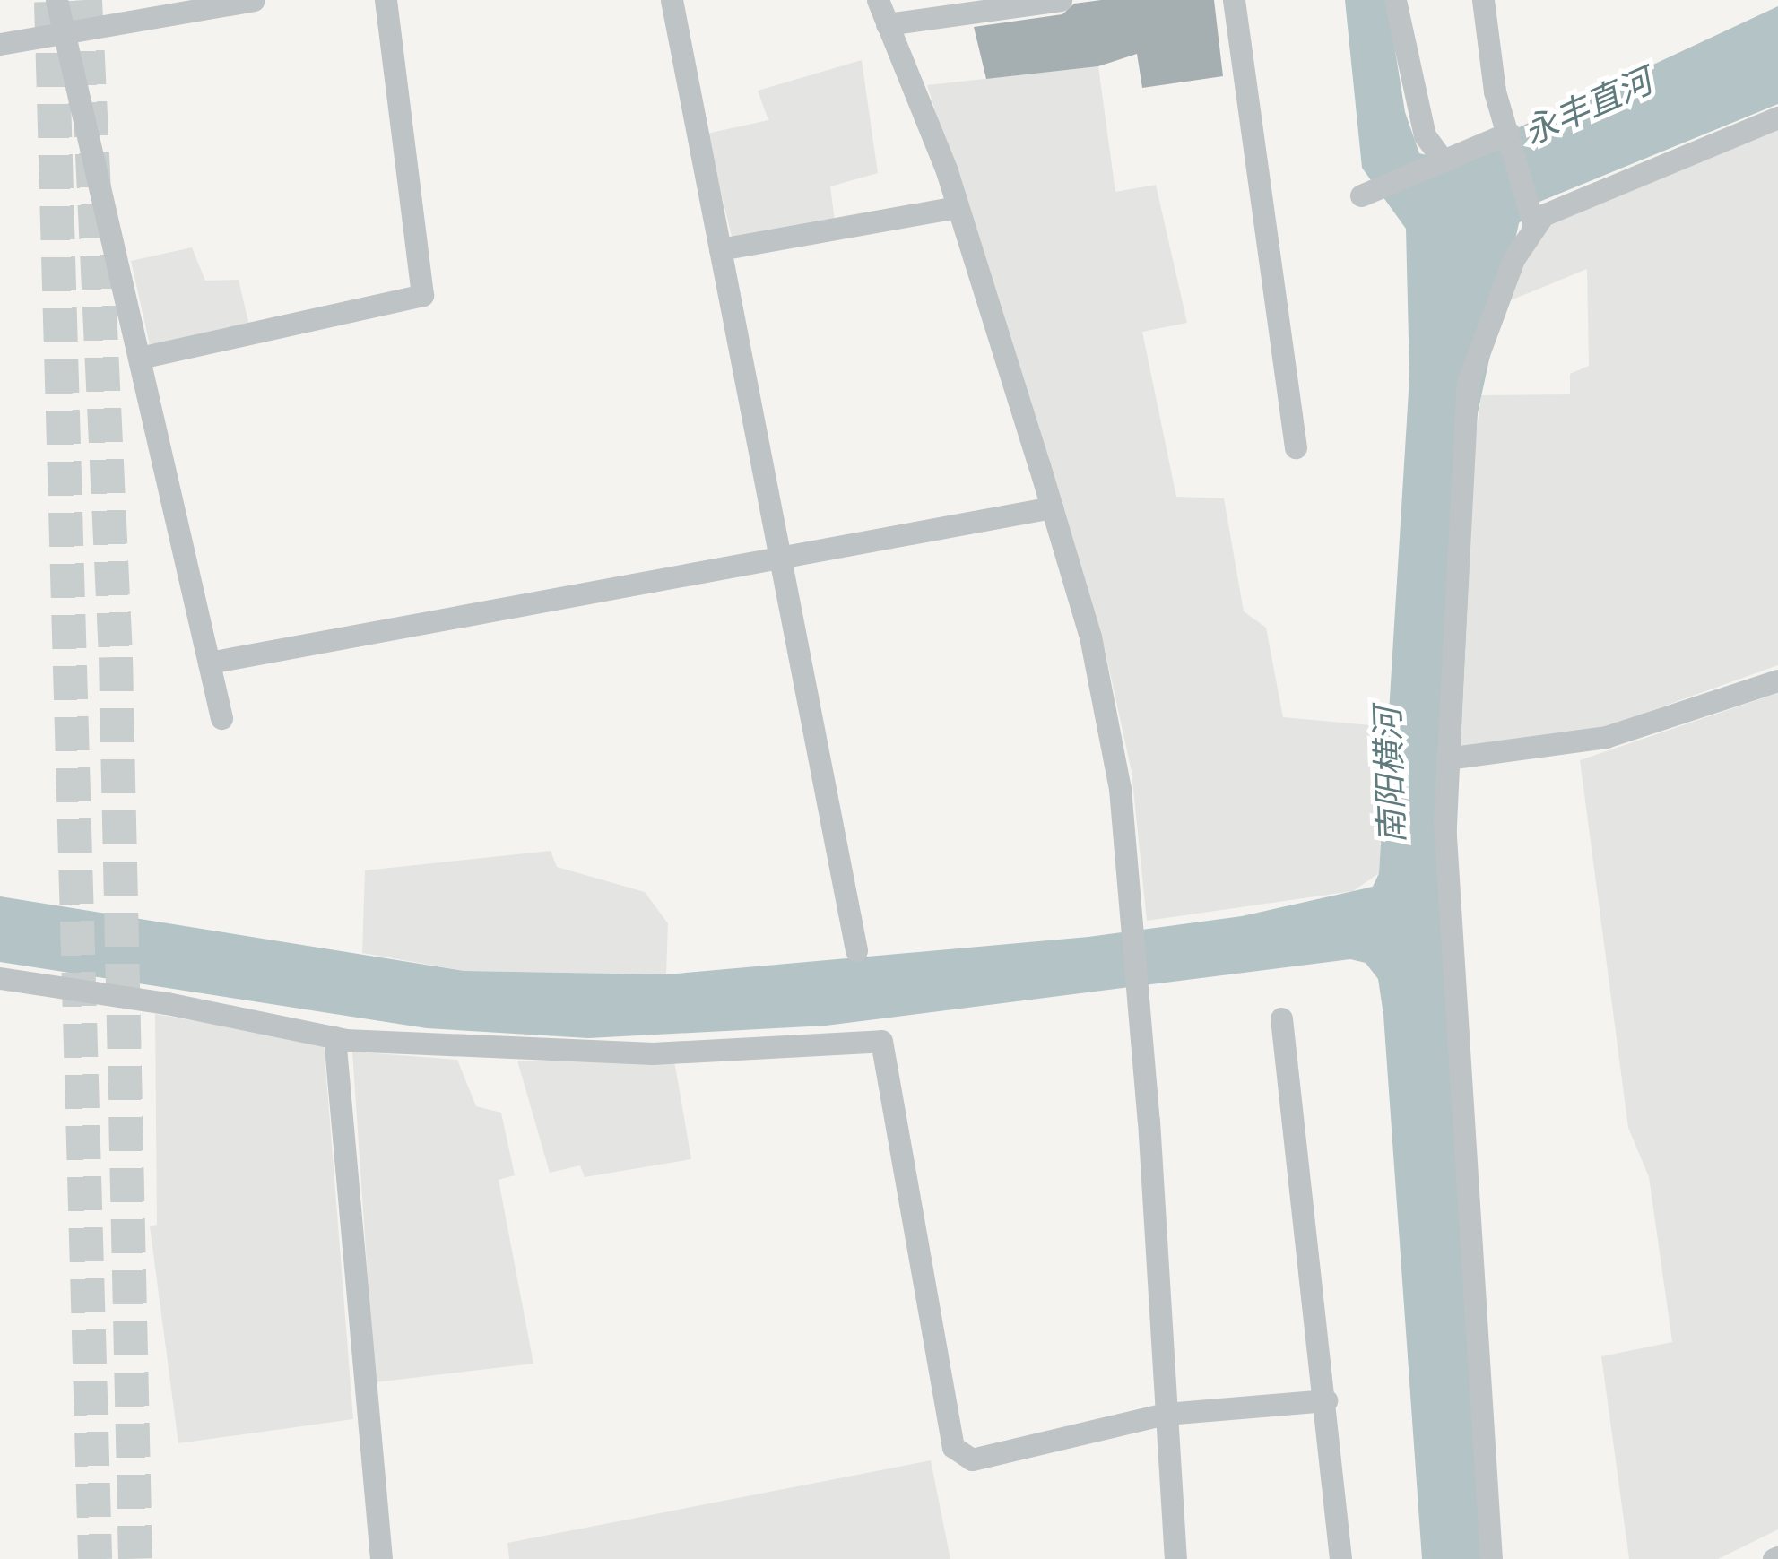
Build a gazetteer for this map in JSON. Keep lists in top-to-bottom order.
{
  "water": ["永丰直河", "南阳横河"]
}
